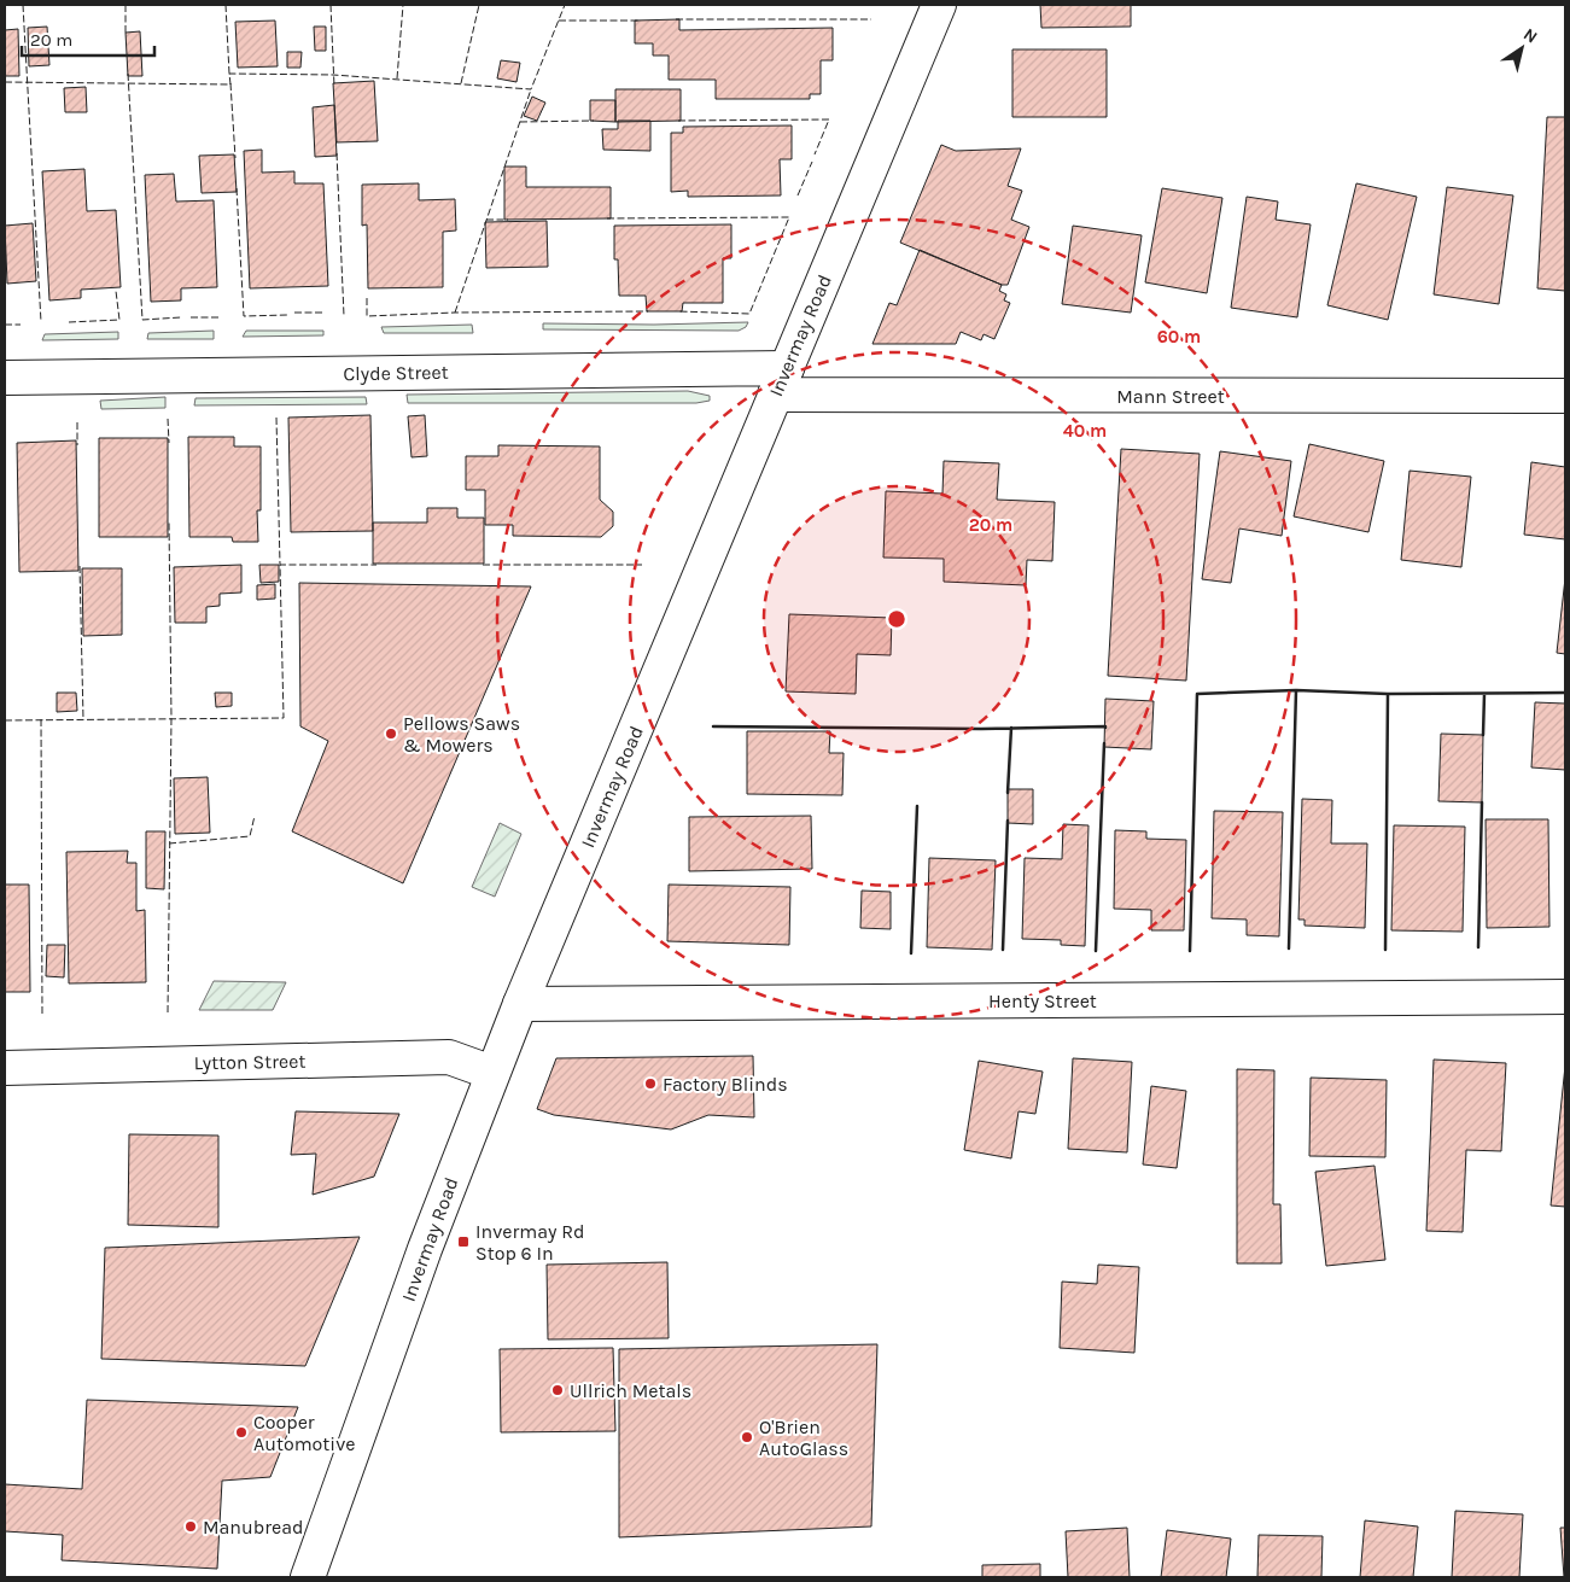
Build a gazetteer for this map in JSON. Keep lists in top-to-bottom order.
{
  "streets": {
    "street": [
      "Invermay Road",
      "Clyde Street",
      "Mann Street",
      "Henty Street",
      "Lytton Street"
    ]
  },
  "crossings": [
    ["Invermay Road", "Clyde Street"],
    ["Invermay Road", "Mann Street"],
    ["Invermay Road", "Henty Street"],
    ["Invermay Road", "Lytton Street"],
    ["Clyde Street", "Mann Street"]
  ],
  "places": {
    "other": [
      "Pellows Saws & Mowers",
      "Factory Blinds",
      "Ullrich Metals",
      "Cooper Automotive",
      "O'Brien AutoGlass",
      "Manubread"
    ],
    "transit": ["Invermay Rd Stop 6 In"]
  },
  "scale_bar": "20 m",
  "north": "top right",
  "rings": ["60 m", "40 m", "20 m"]
}
